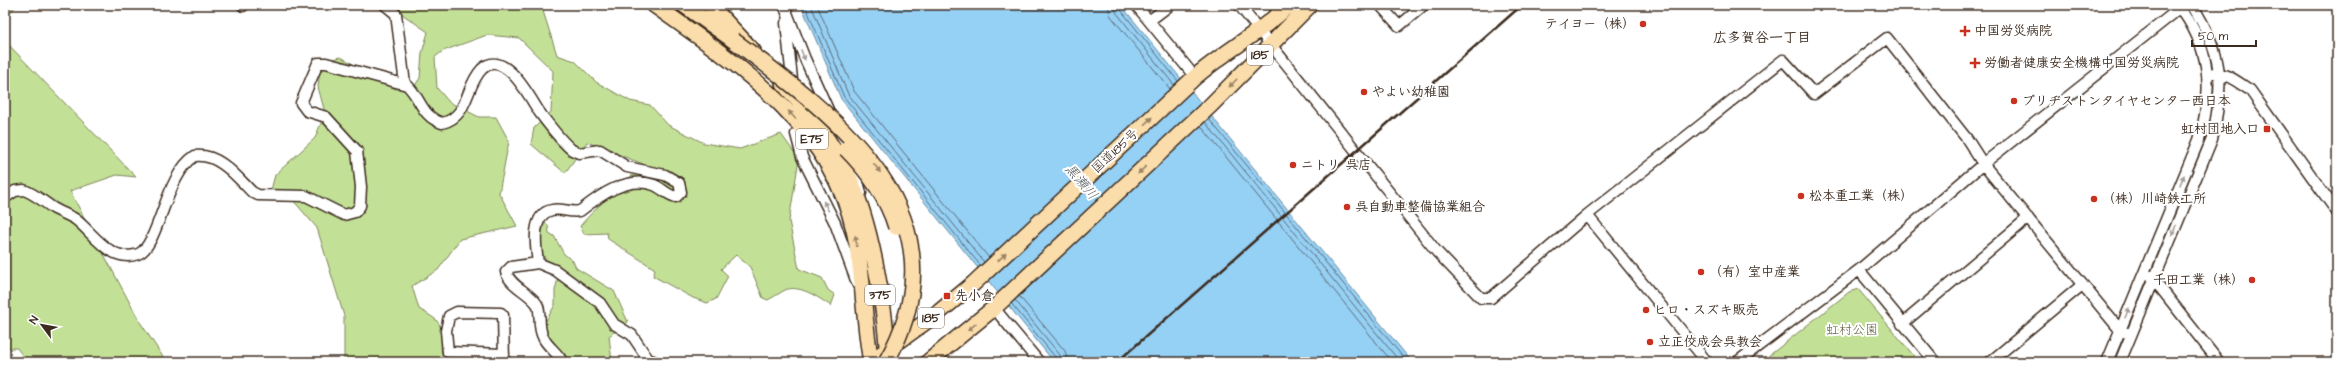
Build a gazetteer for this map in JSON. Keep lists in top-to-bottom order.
{
  "streets": {
    "highway": [
      "185",
      "E75",
      "国道185号",
      "375"
    ]
  },
  "crossings": [
    ["E75", "375"],
    ["国道185号", "375"]
  ],
  "districts": ["広多賀谷一丁目"],
  "water": ["黒瀬川"],
  "parks": ["虹村公園"],
  "places": {
    "other": [
      "テイヨー（株）",
      "やよい幼稚園",
      "ブリヂストンタイヤセンター西日本",
      "ニトリ 呉店",
      "松本重工業（株）",
      "（株）川崎鉄工所",
      "呉自動車整備協業組合",
      "（有）室中産業",
      "千田工業（株）",
      "ヒロ・スズキ販売",
      "立正佼成会呉教会"
    ],
    "health": ["中国労災病院", "労働者健康安全機構中国労災病院"],
    "transit": ["虹村団地入口", "先小倉"]
  },
  "scale_bar": "50 m",
  "north": "top left"
}
